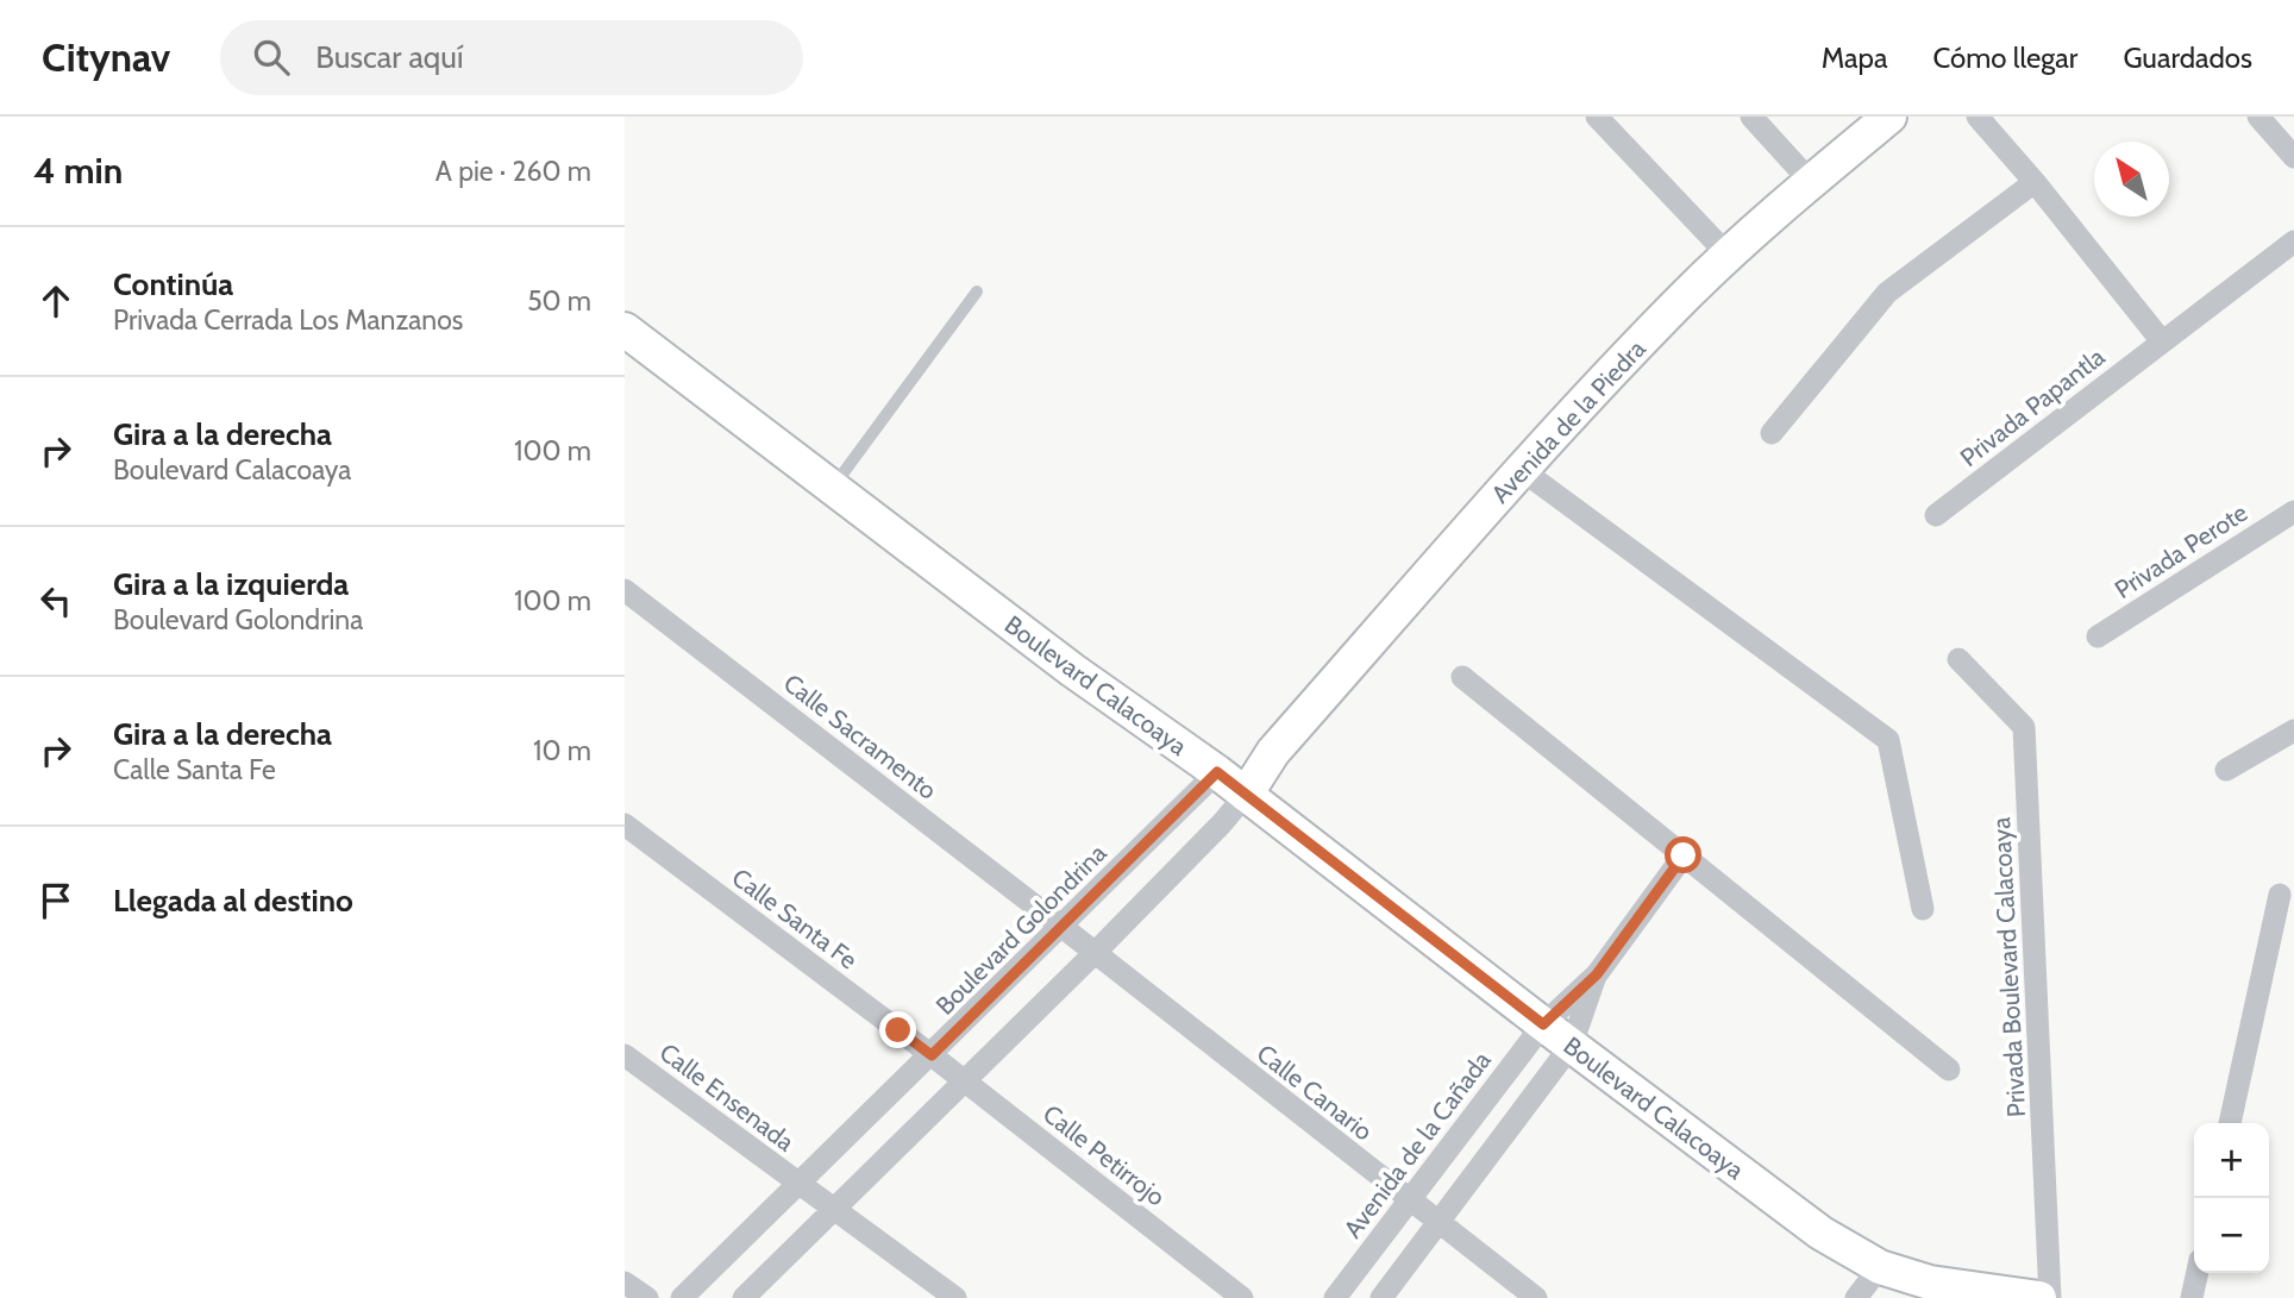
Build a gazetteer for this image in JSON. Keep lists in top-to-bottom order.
{
  "streets": {
    "street": [
      "Privada Papantla",
      "Avenida de la Piedra",
      "Privada Perote",
      "Boulevard Calacoaya",
      "Calle Sacramento",
      "Calle Santa Fe",
      "Boulevard Golondrina",
      "Privada Boulevard Calacoaya",
      "Calle Canario",
      "Calle Ensenada",
      "Avenida de la Cañada",
      "Calle Petirrojo"
    ]
  },
  "crossings": [
    ["Avenida de la Piedra", "Boulevard Calacoaya"],
    ["Avenida de la Piedra", "Boulevard Golondrina"],
    ["Boulevard Calacoaya", "Boulevard Golondrina"],
    ["Boulevard Calacoaya", "Avenida de la Cañada"],
    ["Calle Sacramento", "Boulevard Golondrina"],
    ["Calle Sacramento", "Calle Canario"],
    ["Calle Santa Fe", "Boulevard Golondrina"],
    ["Calle Santa Fe", "Calle Petirrojo"],
    ["Boulevard Golondrina", "Calle Canario"],
    ["Boulevard Golondrina", "Calle Ensenada"],
    ["Boulevard Golondrina", "Calle Petirrojo"],
    ["Calle Canario", "Avenida de la Cañada"]
  ],
  "north": "top left",
  "page": {
    "header": "Citynav",
    "search": "Buscar aquí",
    "nav": ["Mapa", "Cómo llegar", "Guardados"],
    "heading": ["4 min", "A pie · 260 m"],
    "list": [
      ["Continúa", "Privada Cerrada Los Manzanos", "50 m"],
      ["Gira a la derecha", "Boulevard Calacoaya", "100 m"],
      ["Gira a la izquierda", "Boulevard Golondrina", "100 m"],
      ["Gira a la derecha", "Calle Santa Fe", "10 m"],
      "Llegada al destino"
    ],
    "map_buttons": ["+", "−"]
  }
}
